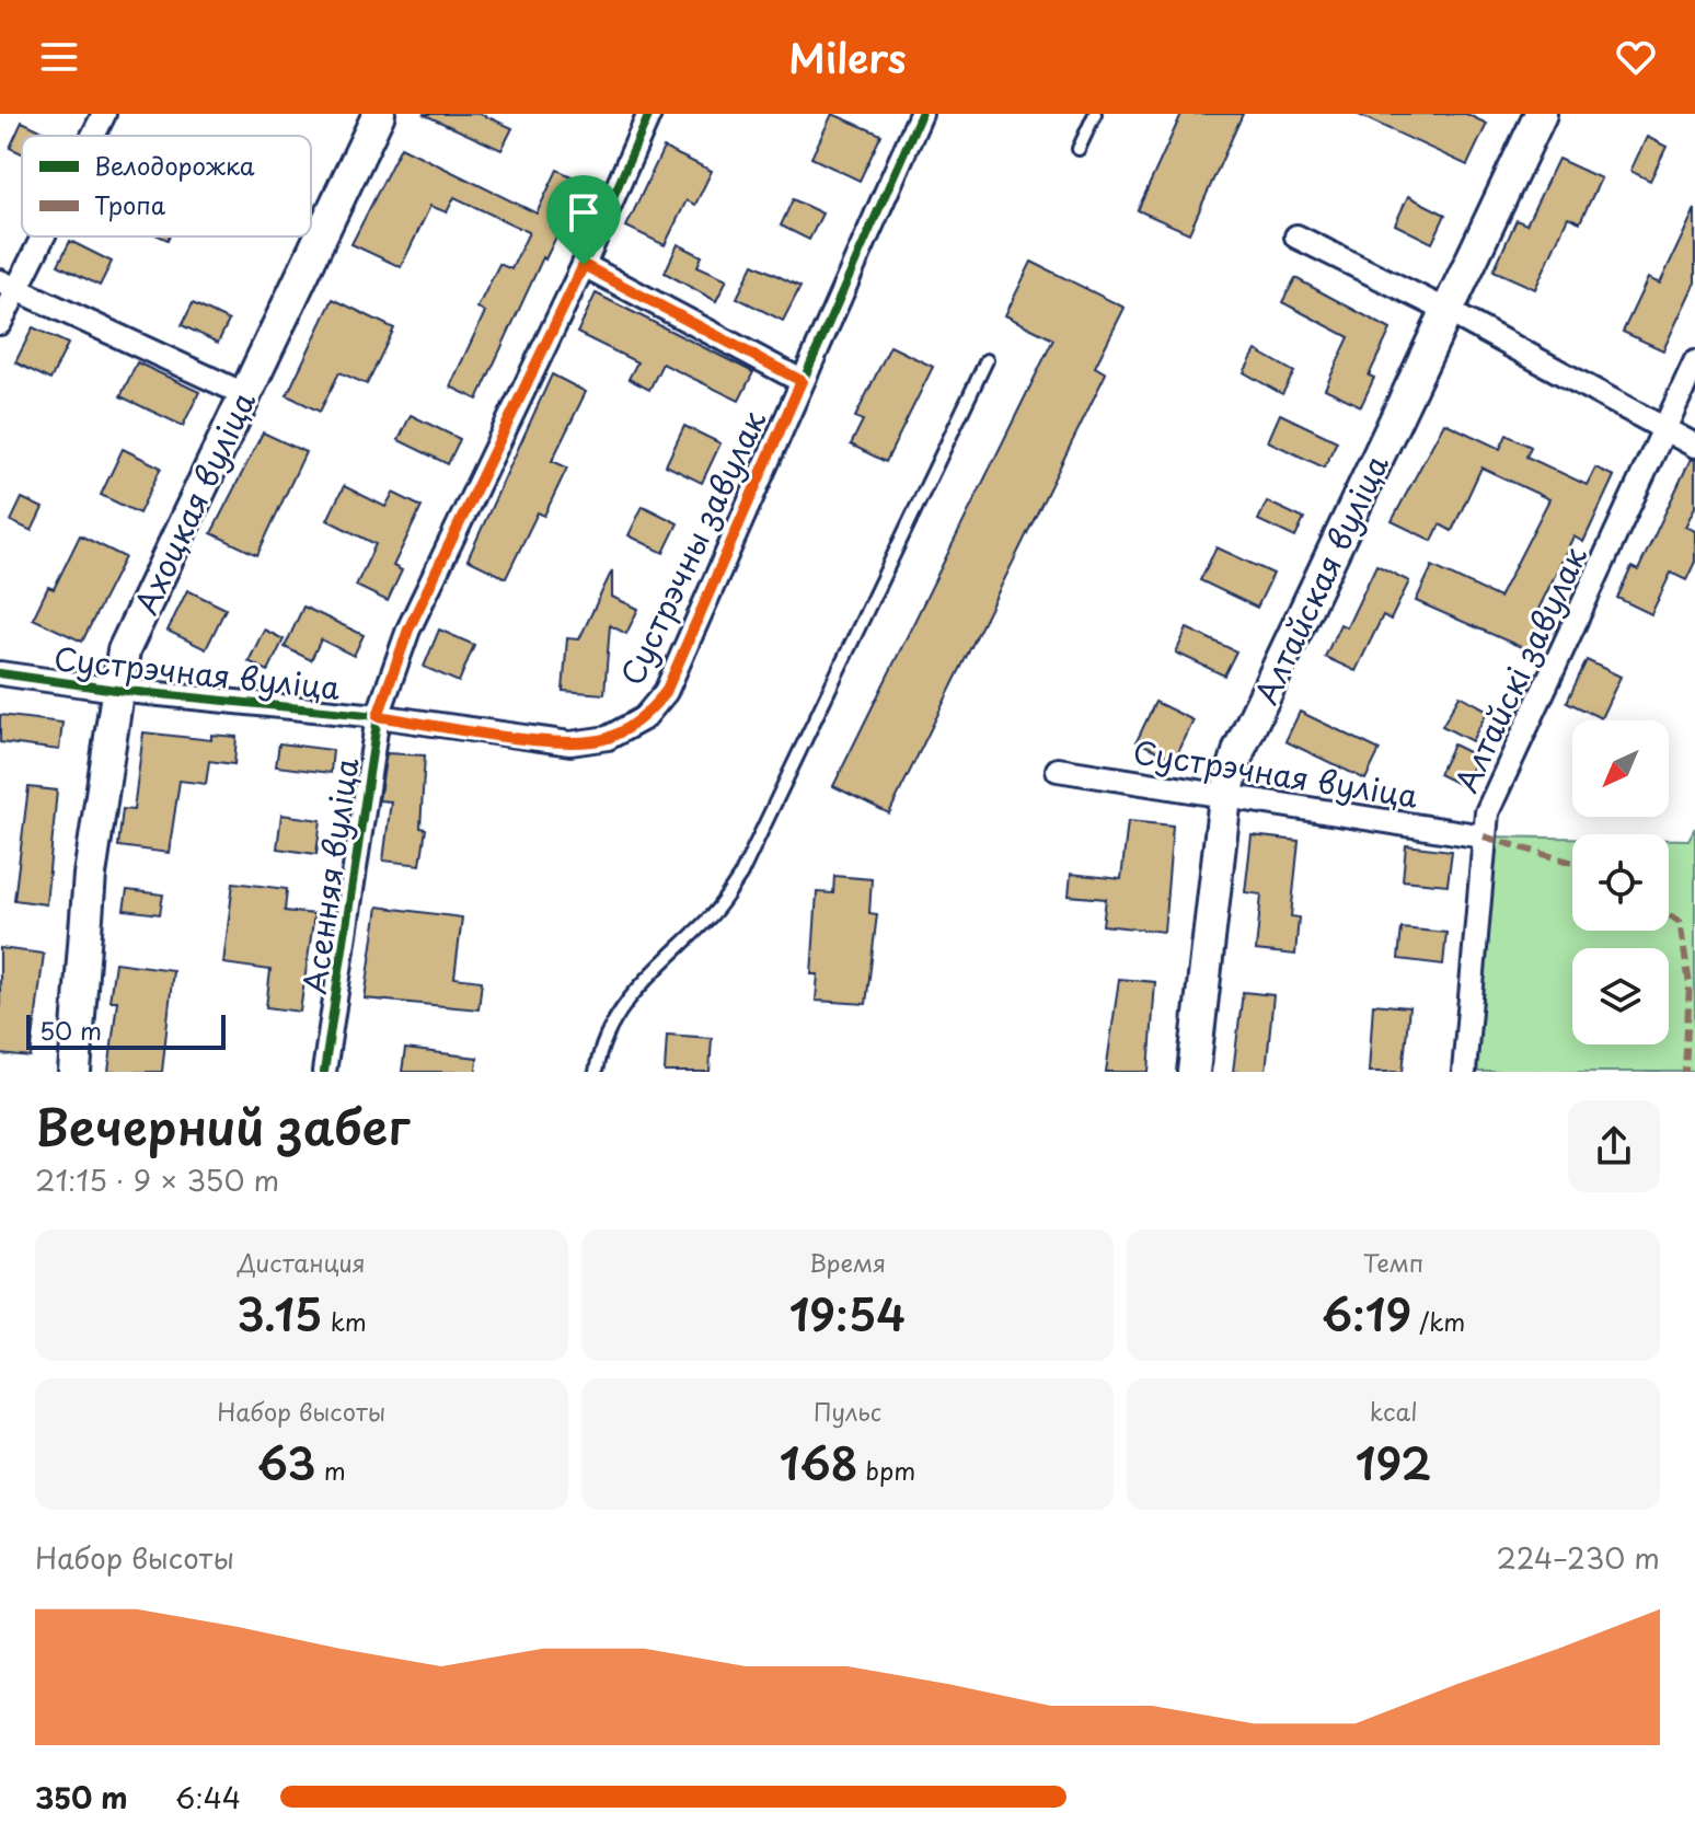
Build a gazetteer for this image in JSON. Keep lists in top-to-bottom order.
{
  "streets": {
    "main road": ["Ахоцкая вуліца", "Алтайская вуліца"],
    "street": [
      "Сустрэчны завулак",
      "Алтайскі завулак",
      "Сустрэчная вуліца",
      "Асенняя вуліца"
    ]
  },
  "crossings": [
    ["Ахоцкая вуліца", "Сустрэчная вуліца"],
    ["Сустрэчны завулак", "Сустрэчная вуліца"],
    ["Алтайская вуліца", "Сустрэчная вуліца"],
    ["Алтайскі завулак", "Сустрэчная вуліца"],
    ["Сустрэчная вуліца", "Асенняя вуліца"]
  ],
  "legend": ["Велодорожка", "Тропа"],
  "scale_bar": "50 m",
  "north": "bottom left",
  "page": {
    "header": "Milers",
    "scale": "50 m",
    "heading": ["Вечерний забег", "21:15 · 9 × 350 m"],
    "stats": [
      ["Дистанция", "3.15 km"],
      ["Время", "19:54"],
      ["Темп", "6:19 /km"],
      ["Набор высоты", "63 m"],
      ["Пульс", "168 bpm"],
      ["kcal", "192"]
    ],
    "chart": ["Набор высоты", "224–230 m"],
    "list": [
      {
        "name": "350 m",
        "note": "6:44"
      }
    ]
  }
}
